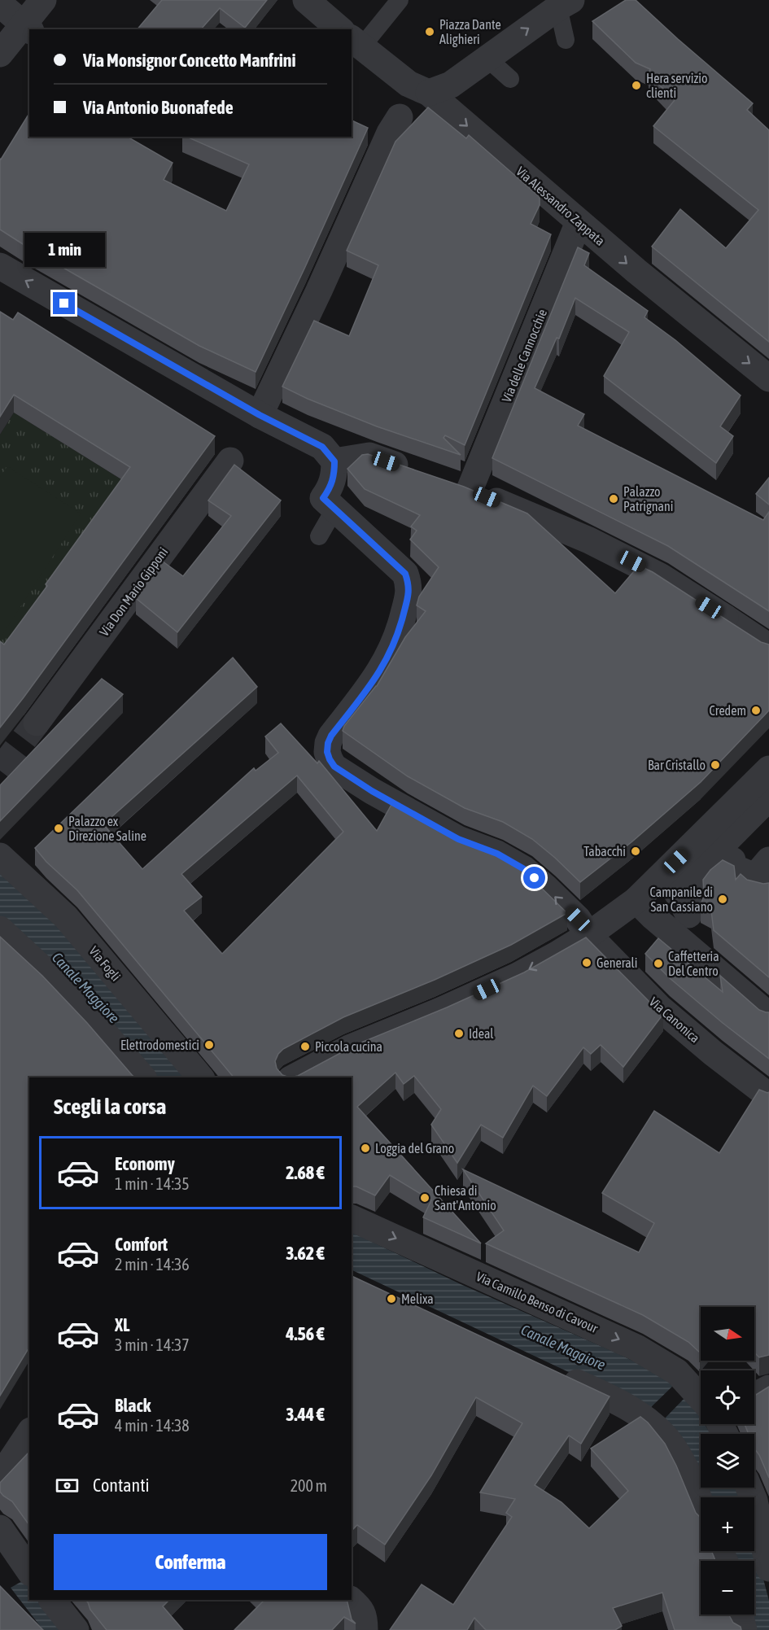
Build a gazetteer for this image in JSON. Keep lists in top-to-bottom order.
{
  "streets": {
    "street": [
      "Via Alessandro Zappata",
      "Via delle Cannocchie",
      "Via Don Mario Gipponi",
      "Via Fogli",
      "Via Canonica",
      "Via Camillo Benso di Cavour"
    ]
  },
  "crossings": [
    ["Via Alessandro Zappata", "Via delle Cannocchie"]
  ],
  "one_way": ["Via Alessandro Zappata"],
  "water": ["Canale Maggiore"],
  "places": [
    "Piazza Dante Alighieri",
    "Hera servizio clienti",
    "Palazzo Patrignani",
    "Credem",
    "Bar Cristallo",
    "Palazzo ex Direzione Saline",
    "Tabacchi",
    "Campanile di San Cassiano",
    "Generali",
    "Caffetteria Del Centro",
    "Ideal",
    "Elettrodomestici",
    "Piccola cucina",
    "Loggia del Grano",
    "Chiesa di Sant'Antonio",
    "Melixa"
  ],
  "north": "right",
  "page": {
    "banner": ["Via Monsignor Concetto Manfrini", "Via Antonio Buonafede"],
    "bubble": "1 min",
    "heading": "Scegli la corsa",
    "list": [
      {
        "name": "Economy",
        "note": "1 min · 14:35",
        "value": "2.68 €"
      },
      {
        "name": "Comfort",
        "note": "2 min · 14:36",
        "value": "3.62 €"
      },
      {
        "name": "XL",
        "note": "3 min · 14:37",
        "value": "4.56 €"
      },
      {
        "name": "Black",
        "note": "4 min · 14:38",
        "value": "3.44 €"
      }
    ],
    "map_buttons": ["+", "−"],
    "pay": ["Contanti", "200 m"],
    "buttons": "Conferma"
  }
}
